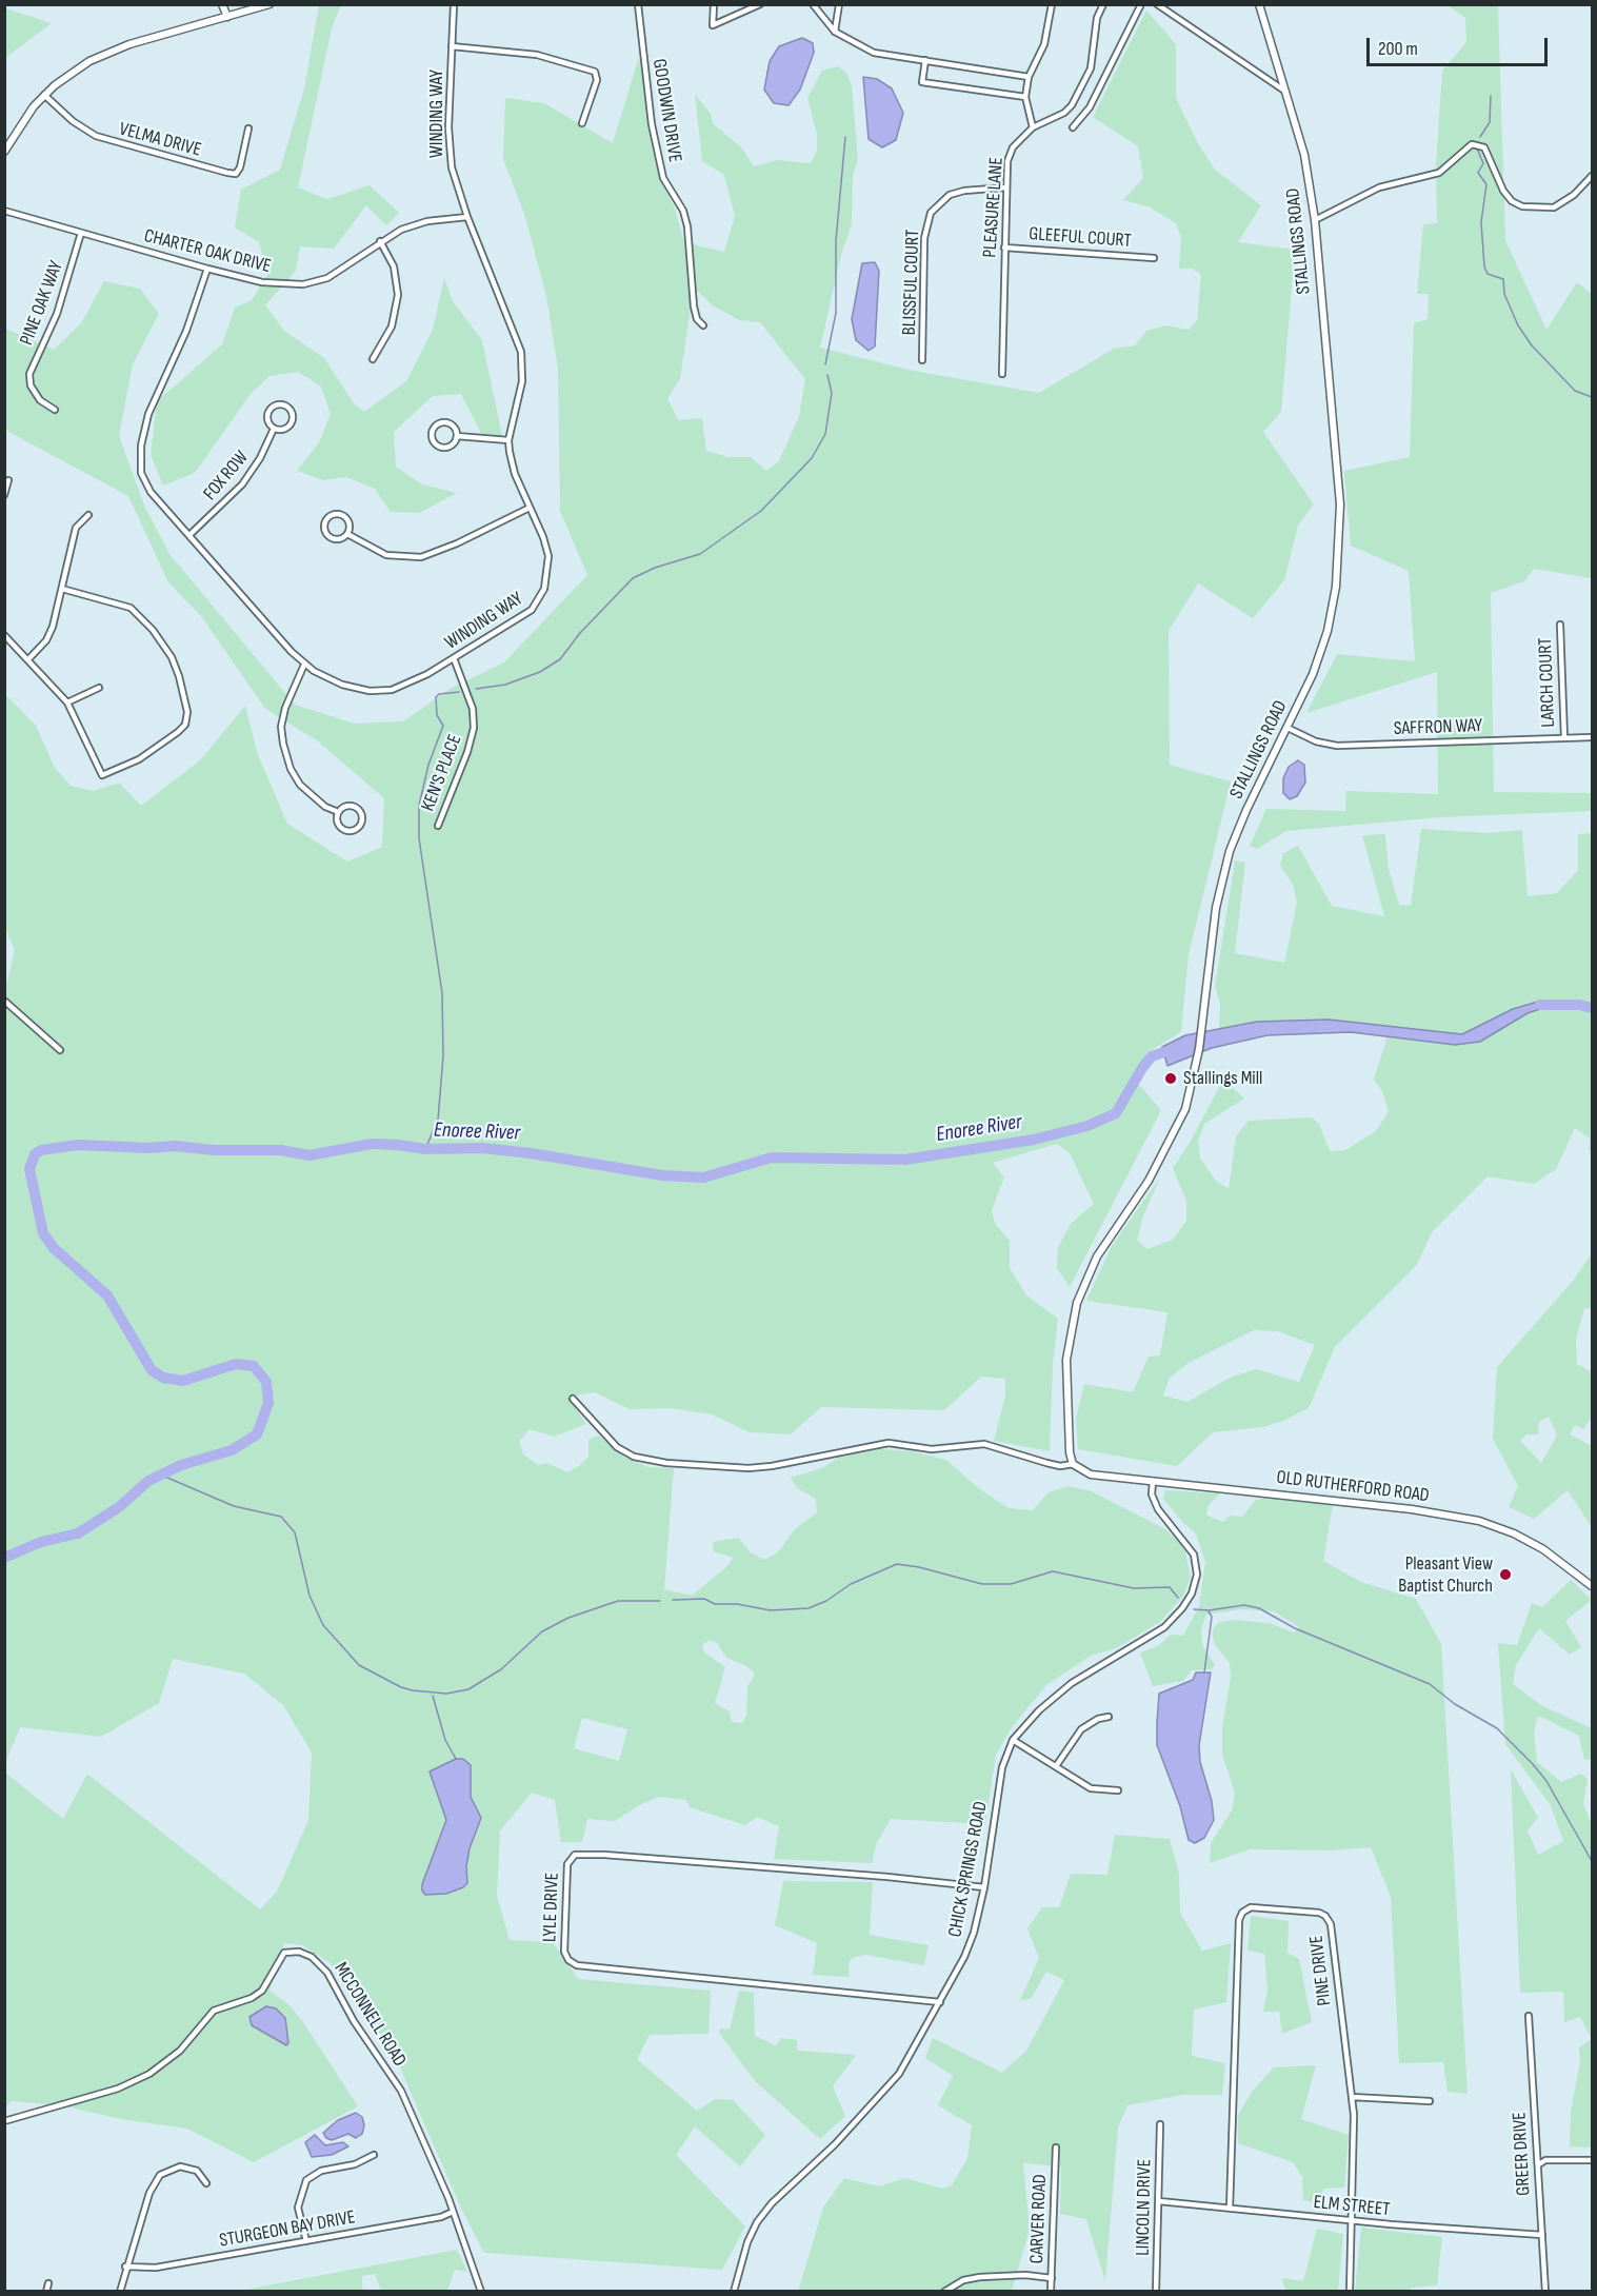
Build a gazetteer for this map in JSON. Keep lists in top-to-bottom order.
{
  "streets": {
    "street": [
      "GOODWIN DRIVE",
      "WINDING WAY",
      "VELMA DRIVE",
      "PLEASURE LANE",
      "GLEEFUL COURT",
      "STALLINGS ROAD",
      "CHARTER OAK DRIVE",
      "BLISSFUL COURT",
      "PINE OAK WAY",
      "FOX ROW",
      "LARCH COURT",
      "SAFFRON WAY",
      "KEN'S PLACE",
      "OLD RUTHERFORD ROAD",
      "CHICK SPRINGS ROAD",
      "LYLE DRIVE",
      "PINE DRIVE",
      "MCCONNELL ROAD",
      "GREER DRIVE",
      "ELM STREET",
      "LINCOLN DRIVE",
      "CARVER ROAD",
      "STURGEON BAY DRIVE"
    ]
  },
  "crossings": [
    ["WINDING WAY", "CHARTER OAK DRIVE"],
    ["WINDING WAY", "FOX ROW"],
    ["WINDING WAY", "KEN'S PLACE"],
    ["PLEASURE LANE", "GLEEFUL COURT"],
    ["PLEASURE LANE", "BLISSFUL COURT"],
    ["STALLINGS ROAD", "SAFFRON WAY"],
    ["STALLINGS ROAD", "OLD RUTHERFORD ROAD"],
    ["CHARTER OAK DRIVE", "PINE OAK WAY"],
    ["LARCH COURT", "SAFFRON WAY"],
    ["OLD RUTHERFORD ROAD", "CHICK SPRINGS ROAD"],
    ["CHICK SPRINGS ROAD", "LYLE DRIVE"],
    ["PINE DRIVE", "ELM STREET"],
    ["MCCONNELL ROAD", "STURGEON BAY DRIVE"],
    ["GREER DRIVE", "ELM STREET"],
    ["ELM STREET", "LINCOLN DRIVE"]
  ],
  "water": ["Enoree River"],
  "places": ["Stallings Mill", "Pleasant View Baptist Church"],
  "scale_bar": "200 m"
}
